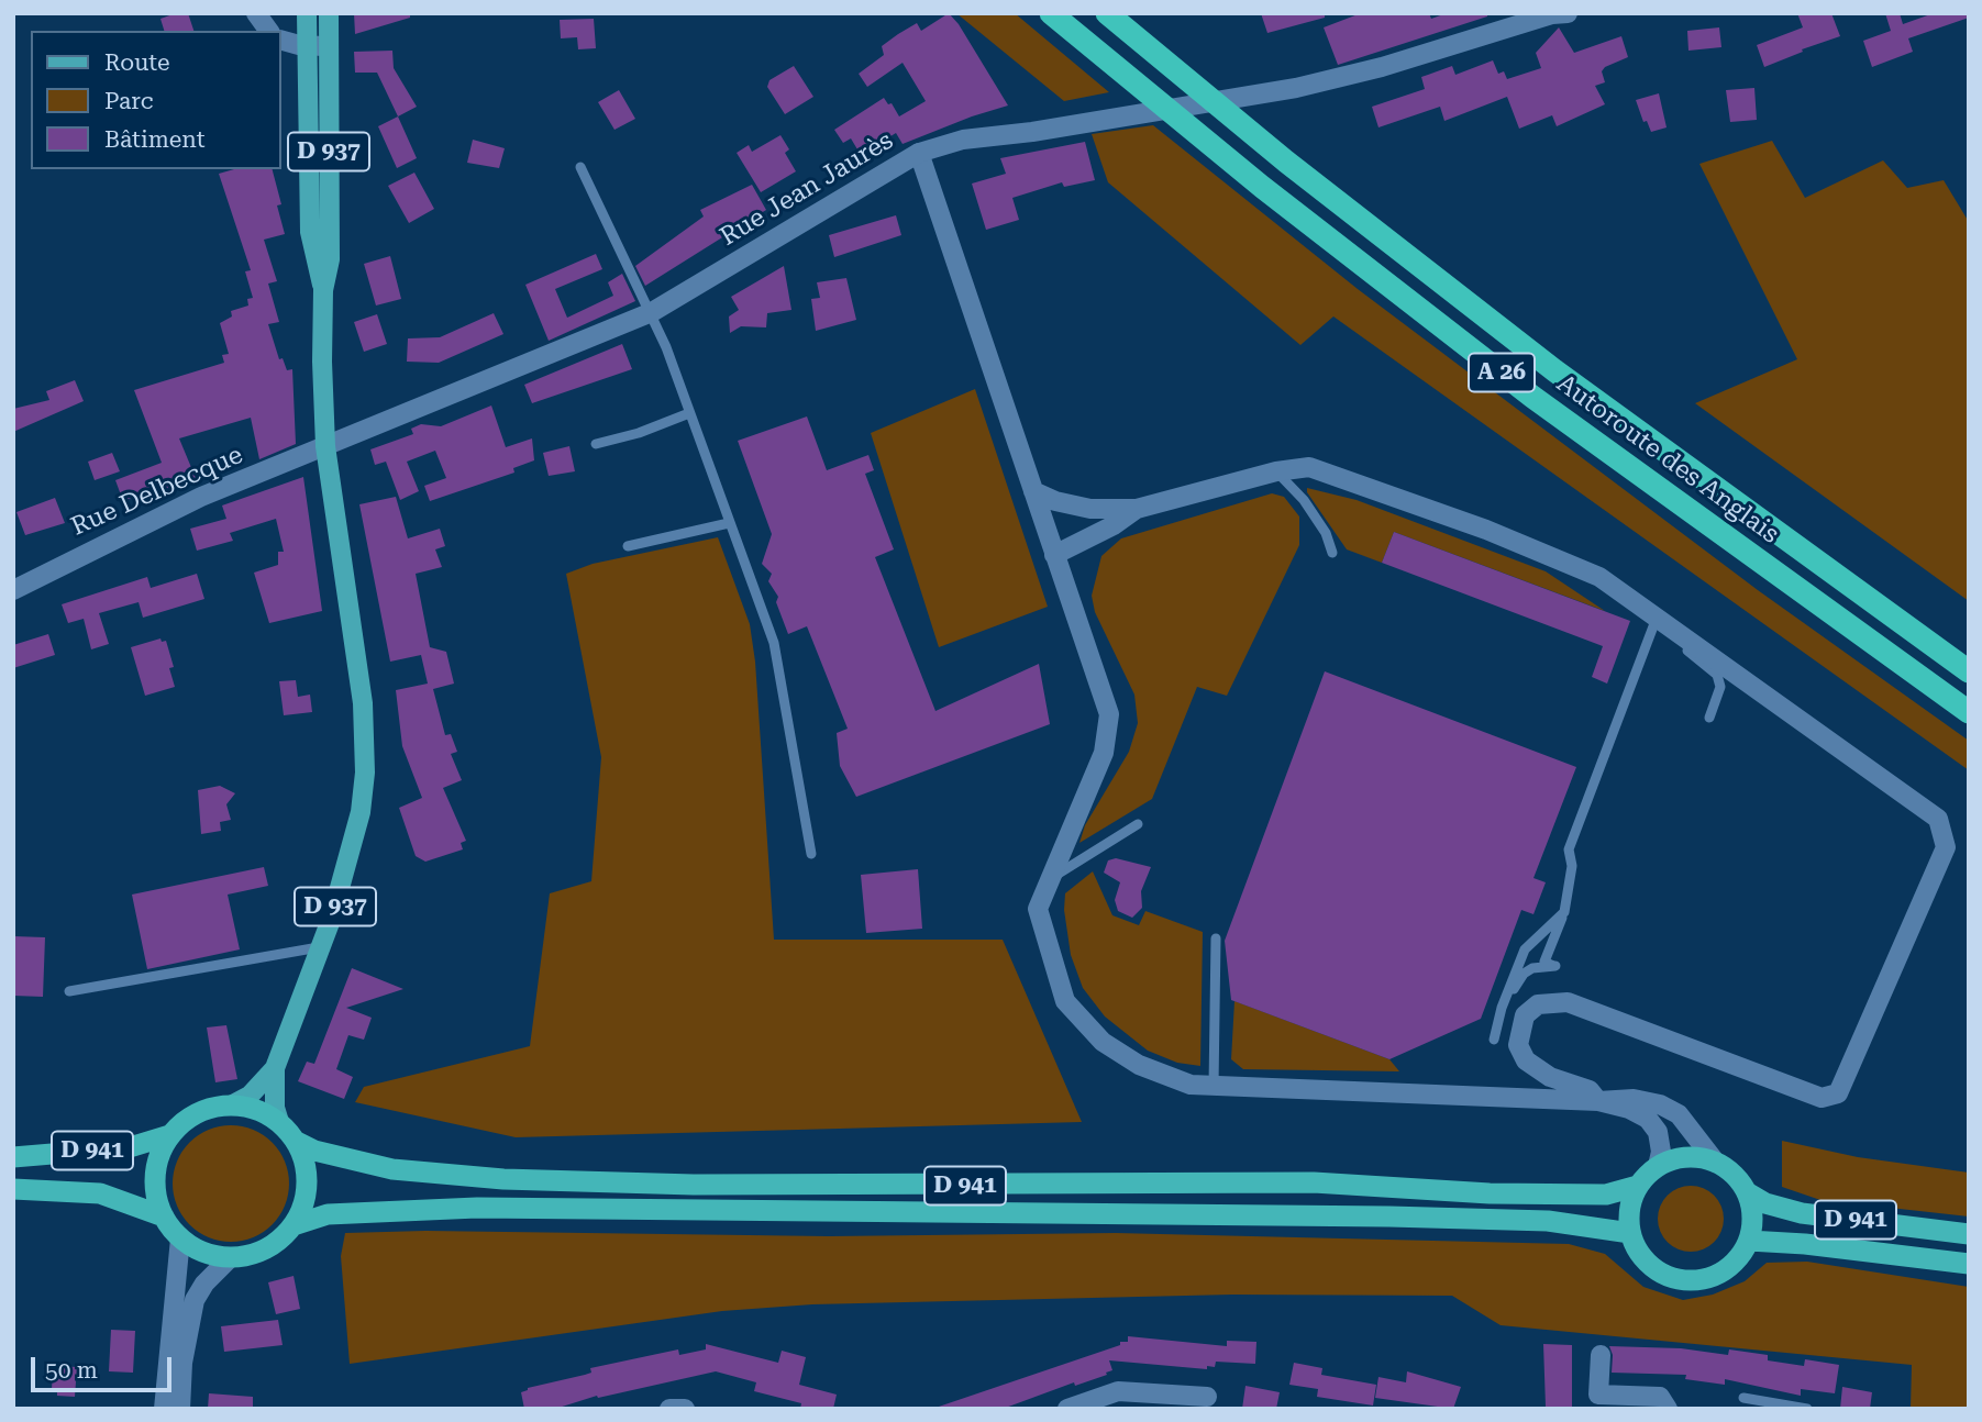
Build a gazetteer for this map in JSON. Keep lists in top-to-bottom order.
{
  "streets": {
    "highway": ["A 26", "Autoroute des Anglais", "D 941"],
    "main road": ["D 937"],
    "street": ["Rue Jean Jaurès", "Rue Delbecque"]
  },
  "crossings": [
    ["D 937", "Rue Jean Jaurès"],
    ["D 937", "Rue Delbecque"],
    ["D 937", "D 941"],
    ["Rue Jean Jaurès", "Rue Delbecque"]
  ],
  "legend": ["Route", "Parc", "Bâtiment"],
  "scale_bar": "50 m"
}
